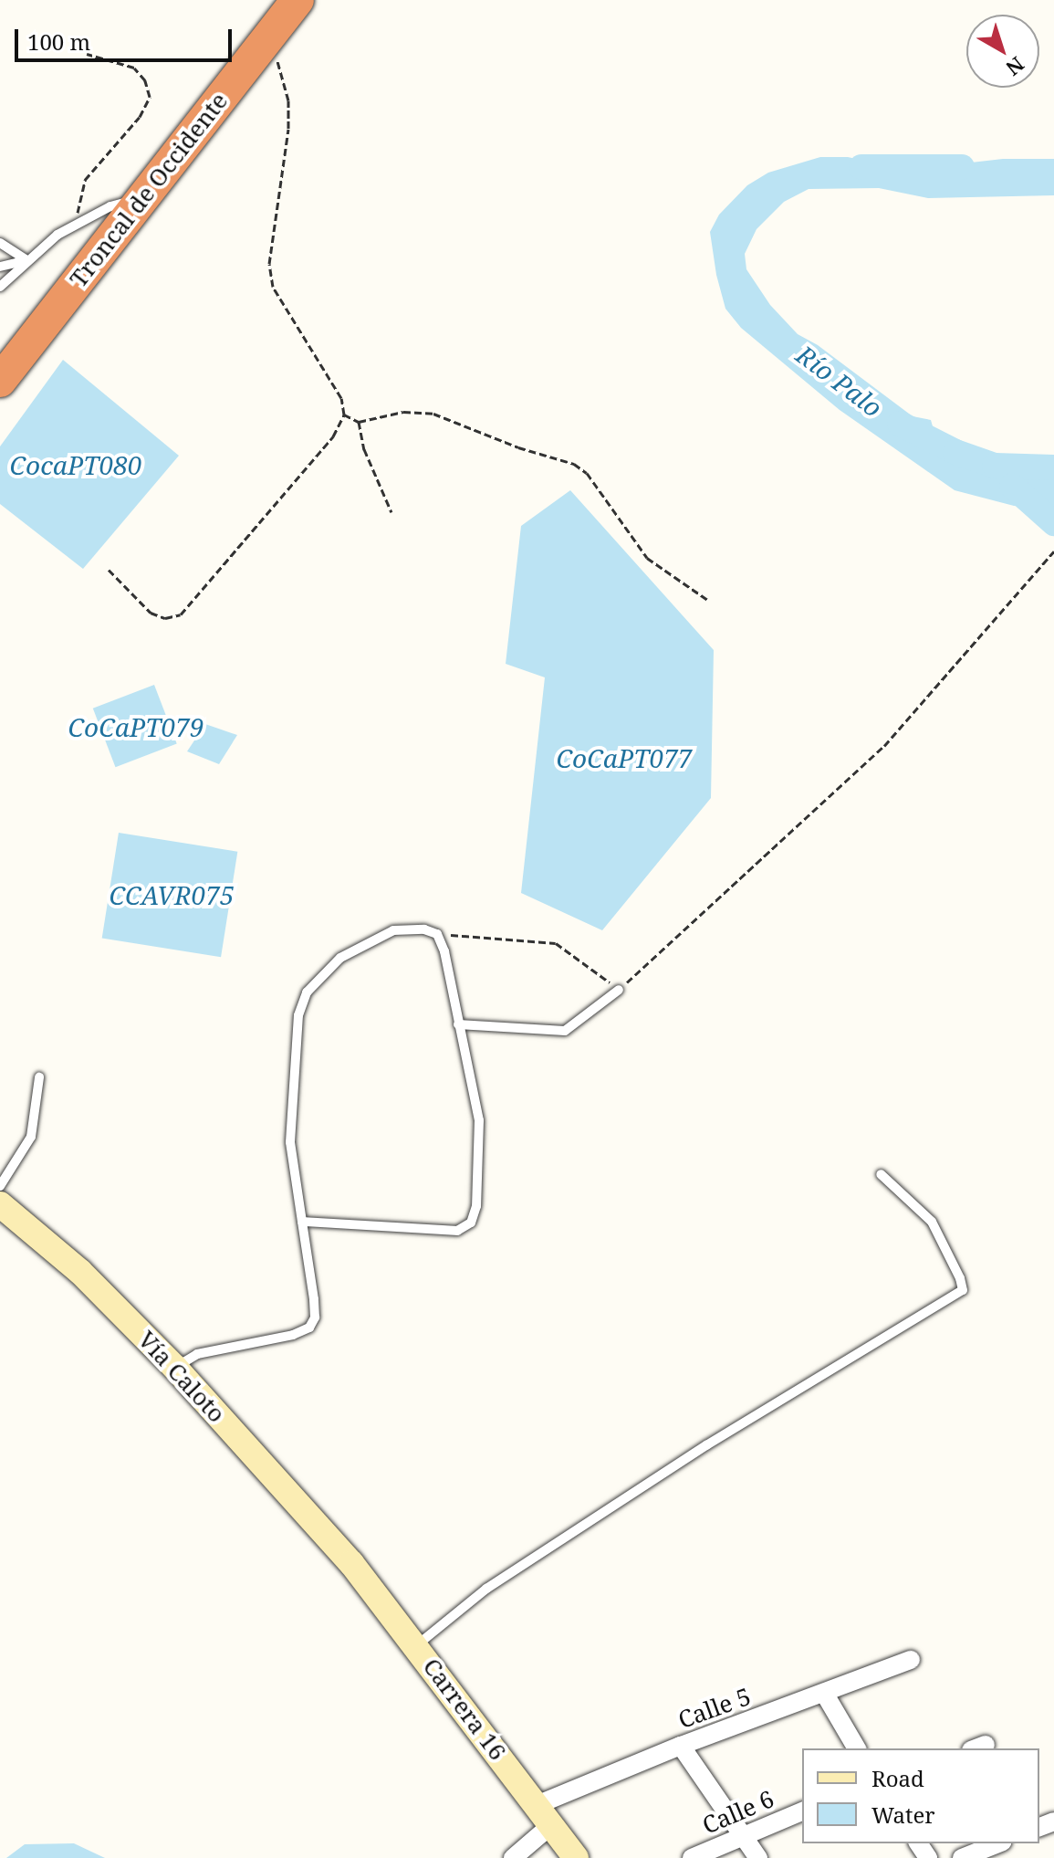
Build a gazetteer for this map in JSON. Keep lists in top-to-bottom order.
{
  "streets": {
    "highway": ["Troncal de Occidente"],
    "street": [
      "Vía Caloto",
      "Calle 5",
      "Carrera 16",
      "Calle 6"
    ]
  },
  "crossings": [
    ["Vía Caloto", "Carrera 16"],
    ["Calle 5", "Carrera 16"]
  ],
  "water": [
    "Río Palo",
    "CocaPT080",
    "CoCaPT079",
    "CoCaPT077",
    "CCAVR075"
  ],
  "legend": ["Road", "Water"],
  "scale_bar": "100 m",
  "north": "bottom right"
}
